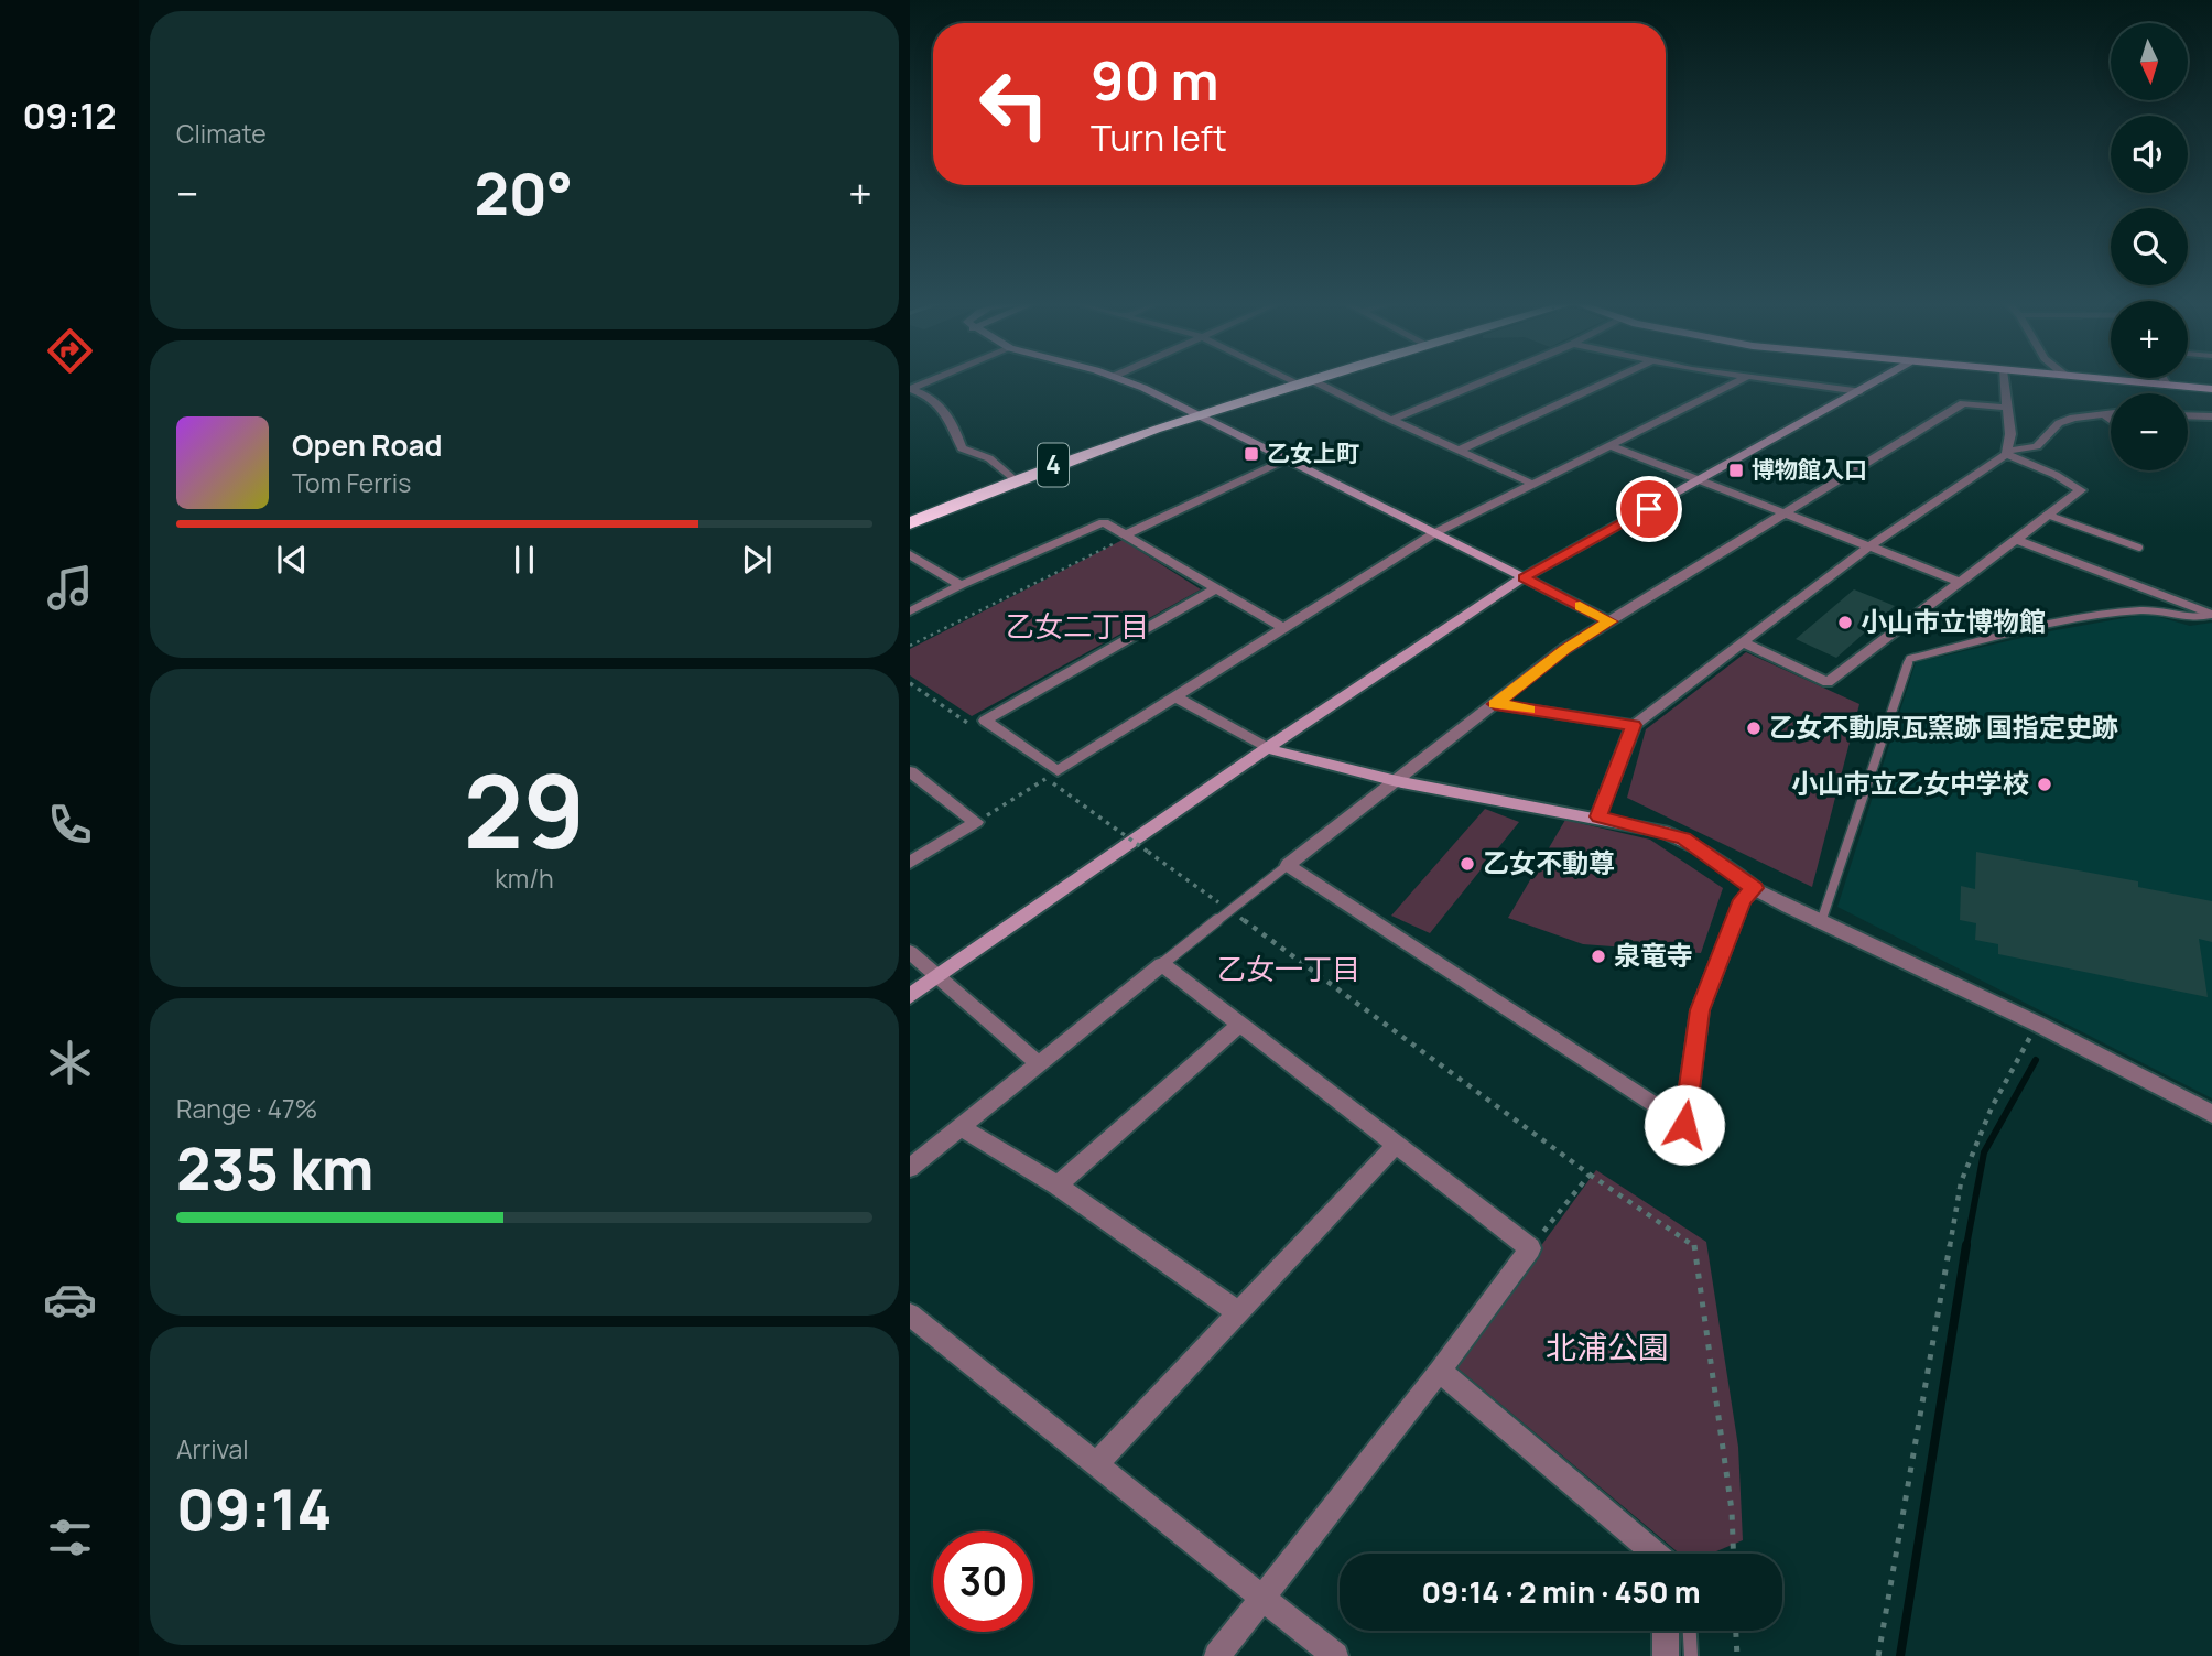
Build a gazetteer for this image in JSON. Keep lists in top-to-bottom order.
{
  "streets": {
    "highway": ["4"]
  },
  "districts": ["乙女二丁目", "乙女一丁目"],
  "parks": ["北浦公園"],
  "places": {
    "transit": ["乙女上町", "博物館入口"],
    "other": [
      "小山市立博物館",
      "乙女不動原瓦窯跡 国指定史跡",
      "小山市立乙女中学校",
      "乙女不動尊",
      "泉竜寺"
    ]
  },
  "north": "bottom",
  "page": {
    "tabs": "09:12",
    "tile": [
      "Climate",
      ["29", "km/h"],
      ["Range · 47%", "235 km"],
      ["Arrival", "09:14"]
    ],
    "map_buttons": ["+", "−"],
    "turn": ["90 m", "Turn left"],
    "heat": ["−", "20°", "+"],
    "song": ["Open Road", "Tom Ferris"],
    "limit": "30",
    "trip": "09:14 · 2 min · 450 m"
  }
}
